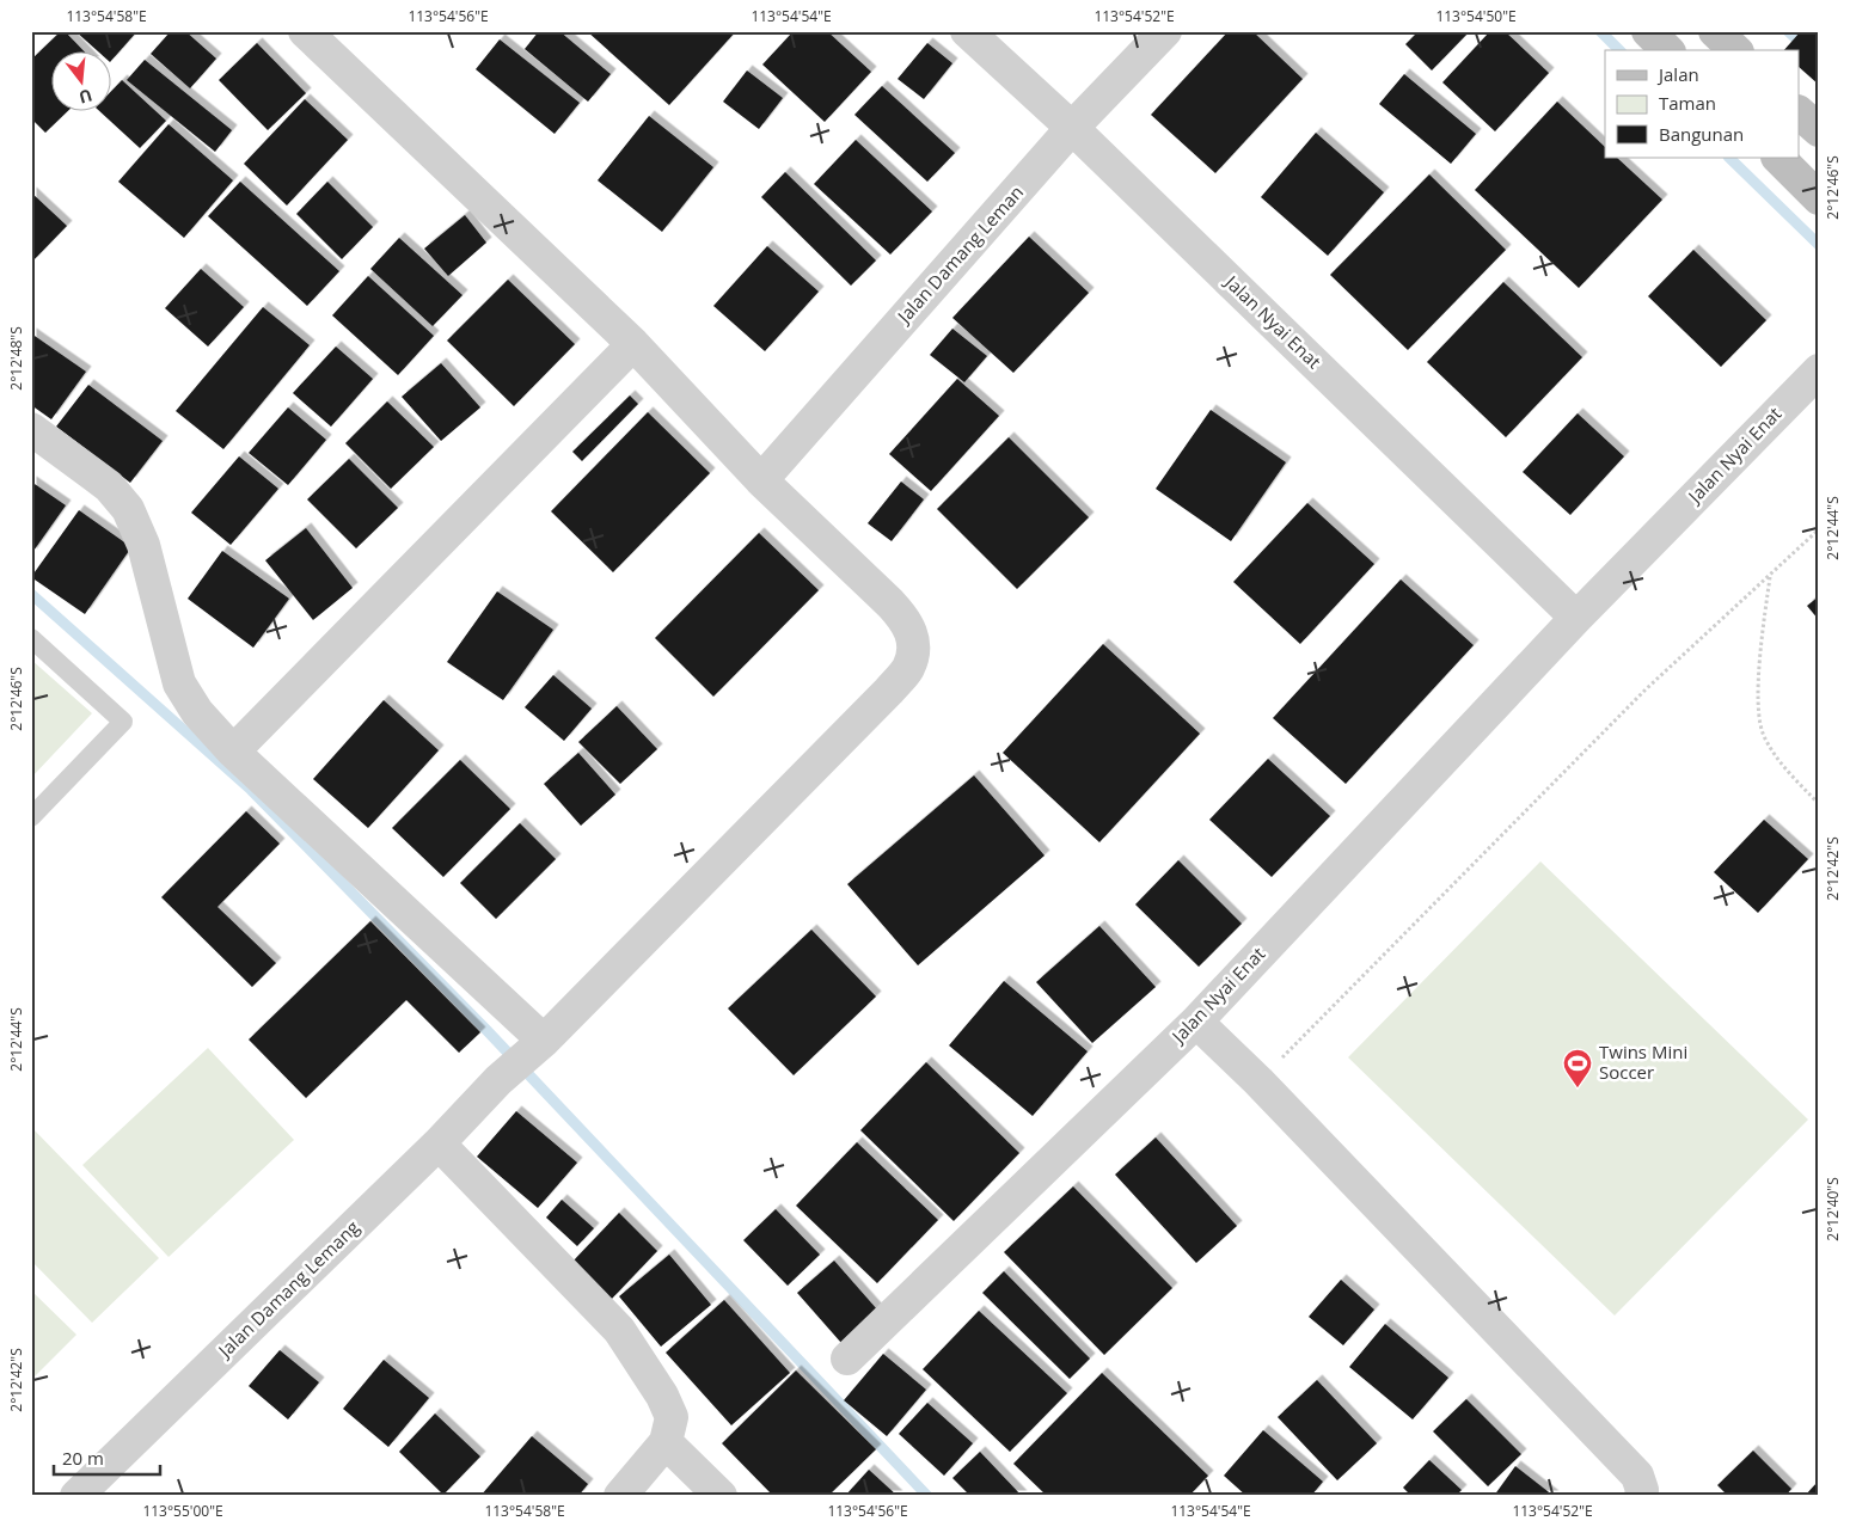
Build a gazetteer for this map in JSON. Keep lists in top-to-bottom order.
{
  "streets": {
    "street": ["Jalan Damang Leman", "Jalan Nyai Enat", "Jalan Damang Lemang"]
  },
  "crossings": [
    ["Jalan Damang Leman", "Jalan Nyai Enat"],
    ["Jalan Damang Leman", "Jalan Damang Lemang"]
  ],
  "places": {
    "sports": ["Twins Mini Soccer"]
  },
  "legend": ["Jalan", "Taman", "Bangunan"],
  "scale_bar": "20 m",
  "north": "bottom",
  "coordinates": [
    "113°54'58\"E",
    "113°54'56\"E",
    "113°54'54\"E",
    "113°54'52\"E",
    "113°54'50\"E",
    "2°12'46\"S",
    "2°12'48\"S",
    "2°12'44\"S",
    "2°12'42\"S",
    "2°12'40\"S",
    "113°55'00\"E"
  ]
}
